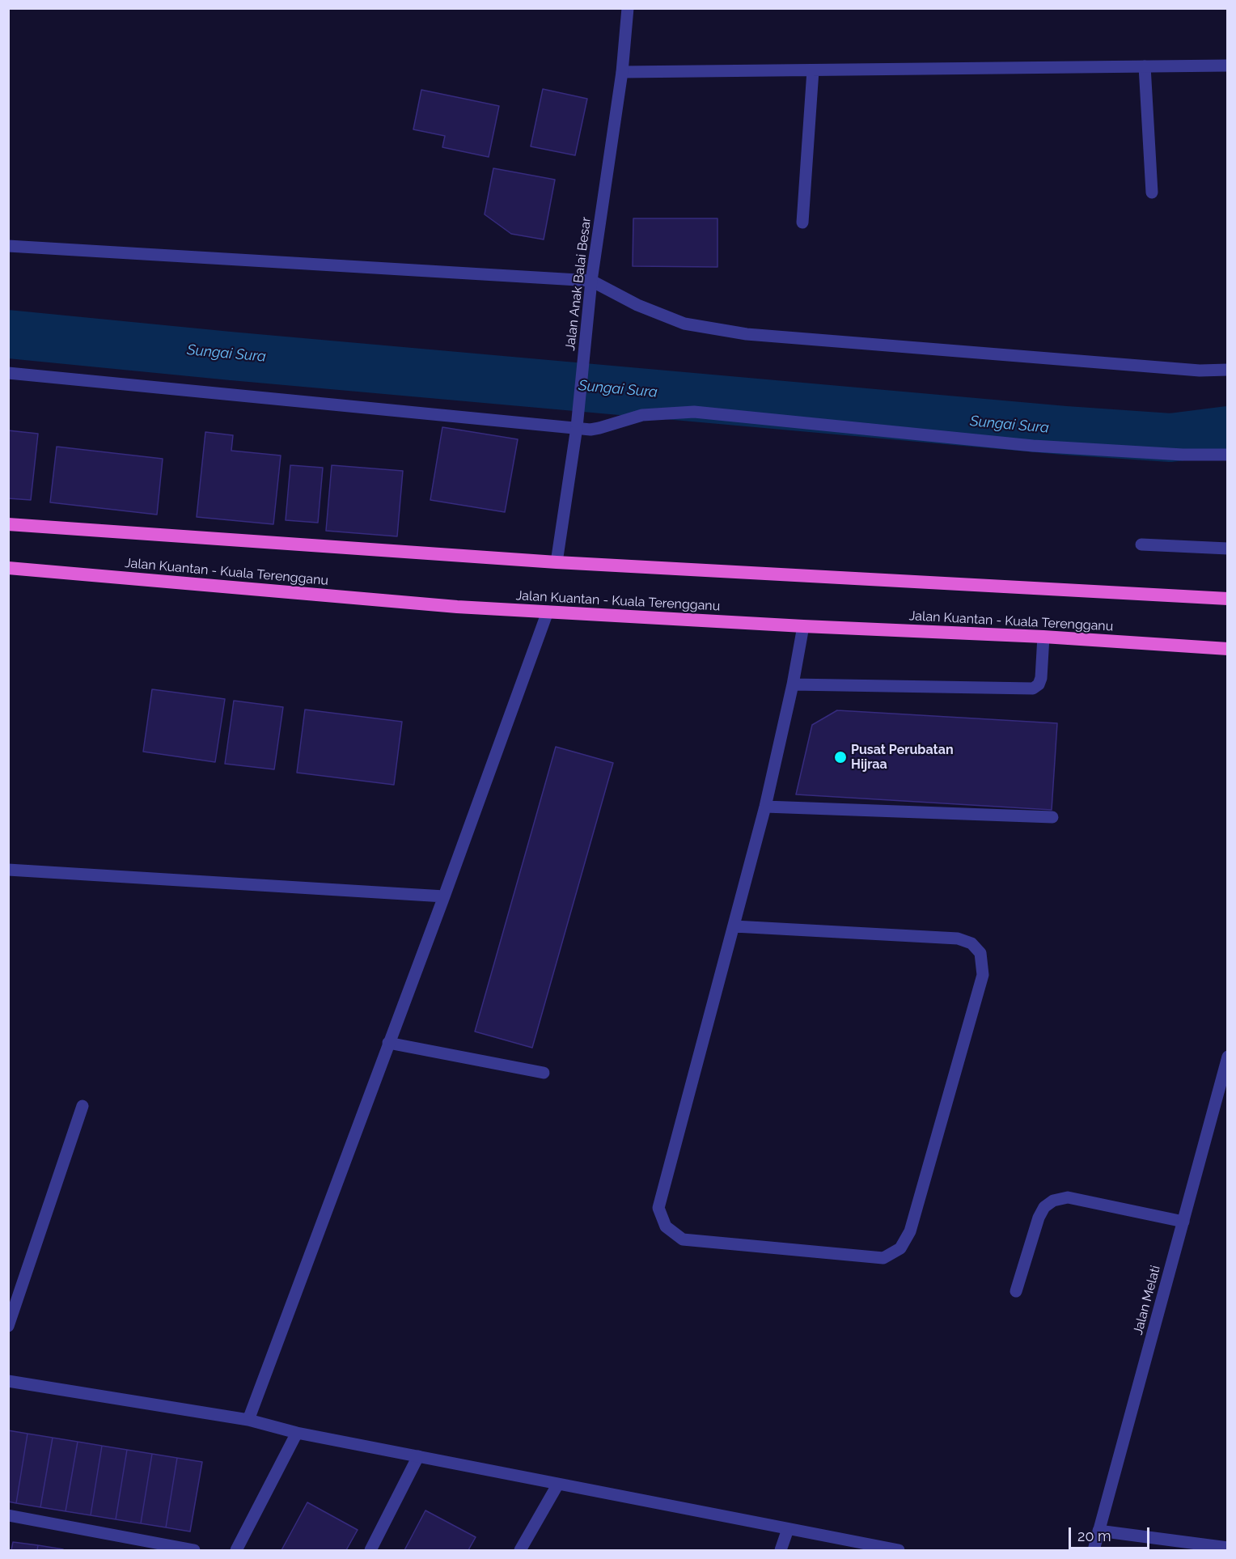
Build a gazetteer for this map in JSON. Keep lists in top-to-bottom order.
{
  "streets": {
    "highway": ["Jalan Kuantan - Kuala Terengganu"],
    "street": ["Jalan Anak Balai Besar", "Jalan Melati"]
  },
  "water": ["Sungai Sura"],
  "places": ["Pusat Perubatan Hijraa"],
  "scale_bar": "20 m"
}
